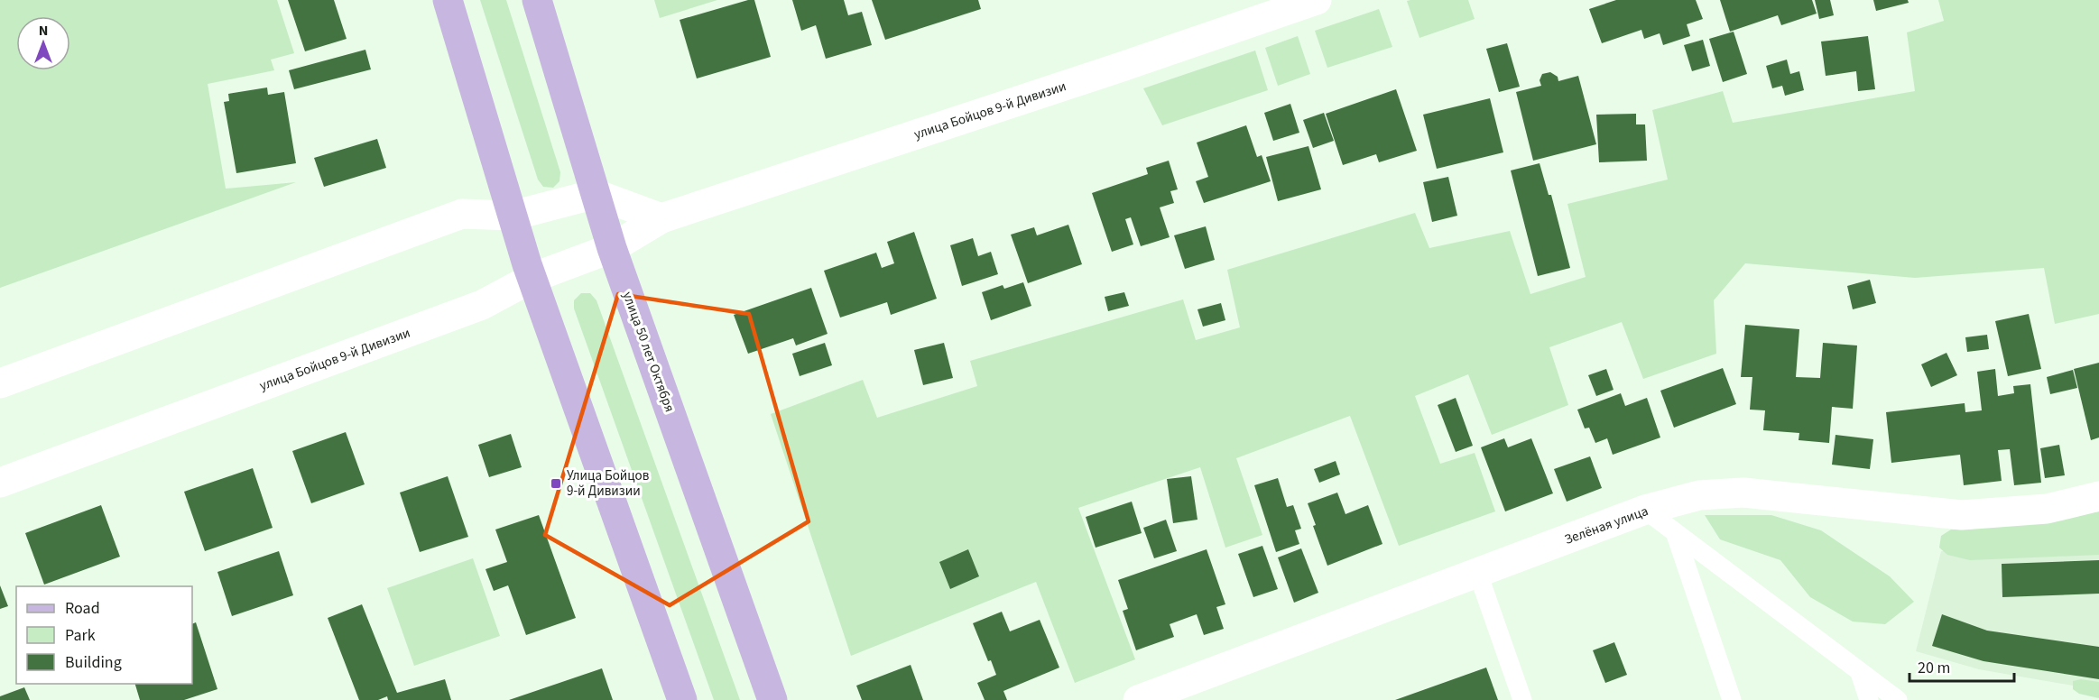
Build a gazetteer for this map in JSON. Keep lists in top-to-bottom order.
{
  "streets": {
    "main road": ["улица 50 лет Октября"],
    "street": ["улица Бойцов 9-й Дивизии", "Зелёная улица"]
  },
  "crossings": [
    ["улица Бойцов 9-й Дивизии", "улица 50 лет Октября"]
  ],
  "places": {
    "transit": ["Улица Бойцов 9-й Дивизии"]
  },
  "legend": ["Road", "Park", "Building"],
  "scale_bar": "20 m",
  "north": "top"
}
